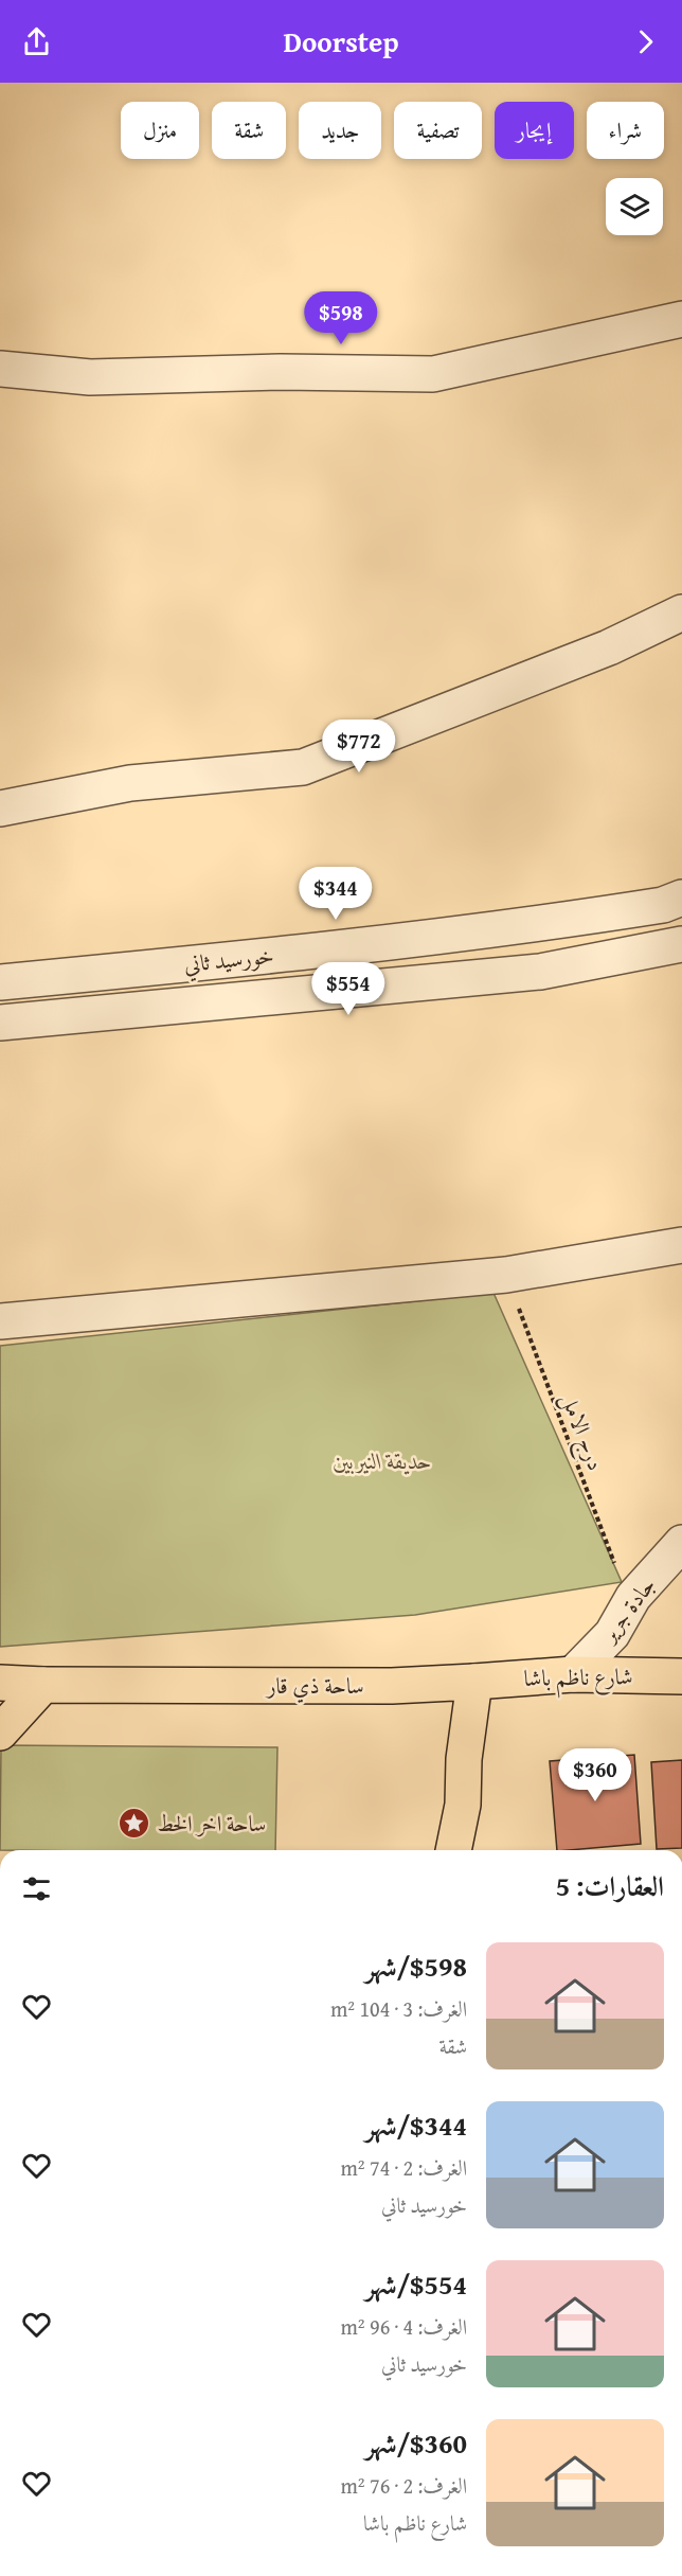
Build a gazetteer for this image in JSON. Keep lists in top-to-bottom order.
{
  "streets": {
    "main road": ["شارع ناظم باشا", "ساحة ذي قار"],
    "street": ["خورسيد ثاني", "جادة جرير"],
    "path": ["درج الامل"]
  },
  "crossings": [
    ["درج الامل", "جادة جرير"],
    ["جادة جرير", "شارع ناظم باشا"],
    ["شارع ناظم باشا", "ساحة ذي قار"]
  ],
  "parks": ["حديقة النيربين"],
  "places": {
    "place": ["ساحة اخر الخط"]
  },
  "page": {
    "header": "Doorstep",
    "chip": [
      "شراء",
      "إيجار",
      "تصفية",
      "جديد",
      "شقة",
      "منزل"
    ],
    "price": [
      "$598",
      "$772",
      "$344",
      "$554",
      "$360"
    ],
    "heading": "العقارات: 5",
    "list": [
      {
        "name": "$598/شهر",
        "note": "الغرف: 3 · 104 m² · شقة"
      },
      {
        "name": "$344/شهر",
        "note": "الغرف: 2 · 74 m² · خورسيد ثاني"
      },
      {
        "name": "$554/شهر",
        "note": "الغرف: 4 · 96 m² · خورسيد ثاني"
      },
      {
        "name": "$360/شهر",
        "note": "الغرف: 2 · 76 m² · شارع ناظم باشا"
      }
    ]
  }
}
